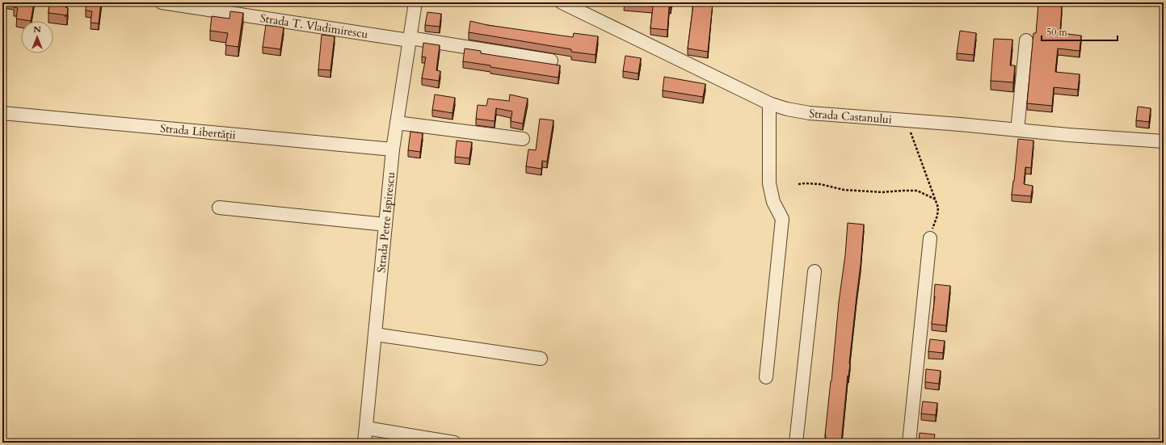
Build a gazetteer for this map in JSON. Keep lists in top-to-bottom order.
{
  "streets": {
    "street": [
      "Strada T. Vladimirescu",
      "Strada Castanului",
      "Strada Libertății",
      "Strada Petre Ispirescu"
    ]
  },
  "crossings": [
    ["Strada T. Vladimirescu", "Strada Petre Ispirescu"],
    ["Strada Libertății", "Strada Petre Ispirescu"]
  ],
  "scale_bar": "50 m",
  "north": "top"
}
